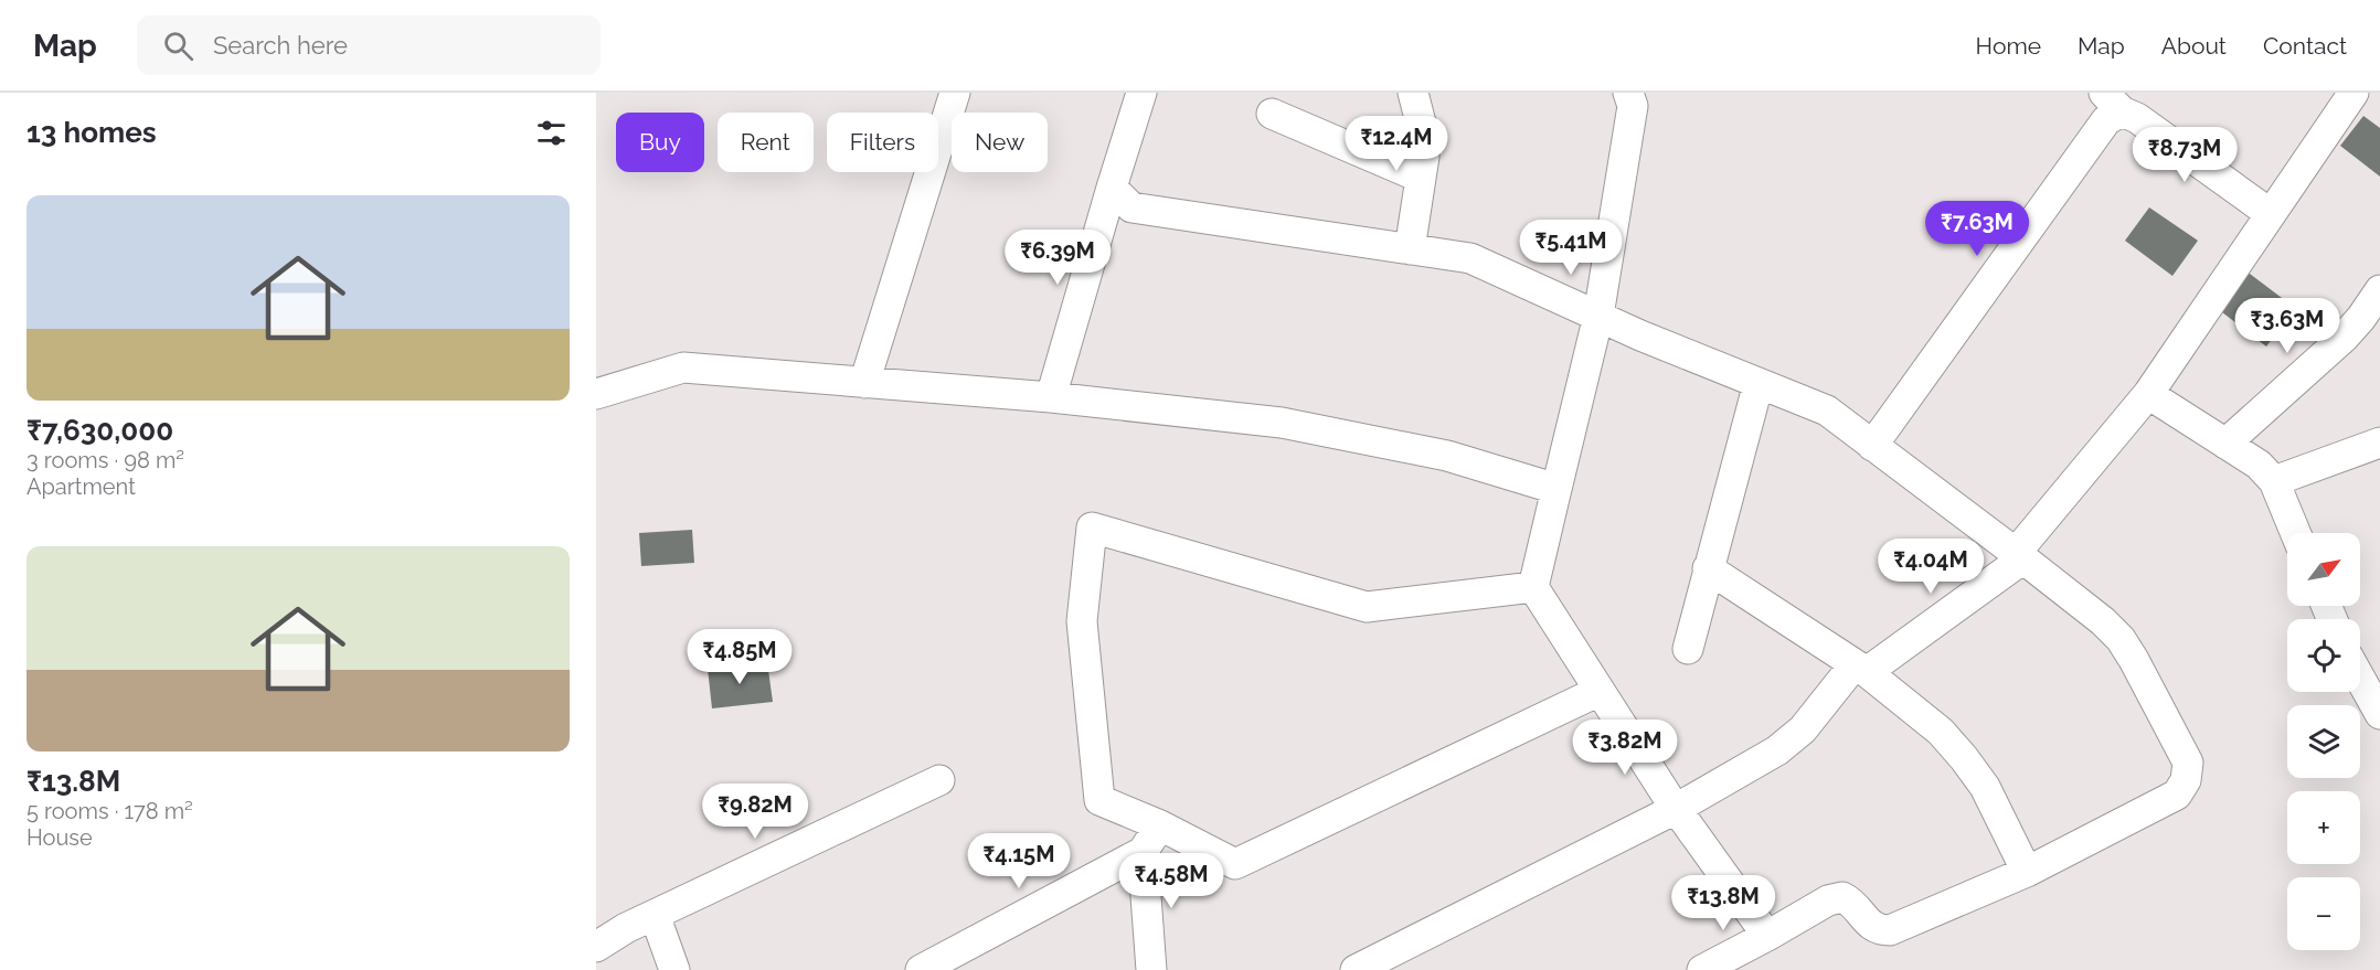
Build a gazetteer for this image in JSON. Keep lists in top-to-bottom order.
{
  "north": "top right",
  "page": {
    "header": "Map",
    "search": "Search here",
    "nav": [
      "Home",
      "Map",
      "About",
      "Contact"
    ],
    "heading": "13 homes",
    "chip": [
      "Buy",
      "Rent",
      "Filters",
      "New"
    ],
    "price": [
      "₹12.4M",
      "₹8.73M",
      "₹7.63M",
      "₹5.41M",
      "₹6.39M",
      "₹3.63M",
      "₹4.04M",
      "₹4.85M",
      "₹3.82M",
      "₹9.82M",
      "₹4.15M",
      "₹4.58M",
      "₹13.8M"
    ],
    "list": [
      {
        "name": "₹7,630,000",
        "note": "3 rooms · 98 m² · Apartment"
      },
      {
        "name": "₹13.8M",
        "note": "5 rooms · 178 m² · House"
      }
    ],
    "map_buttons": ["+", "−"]
  }
}
